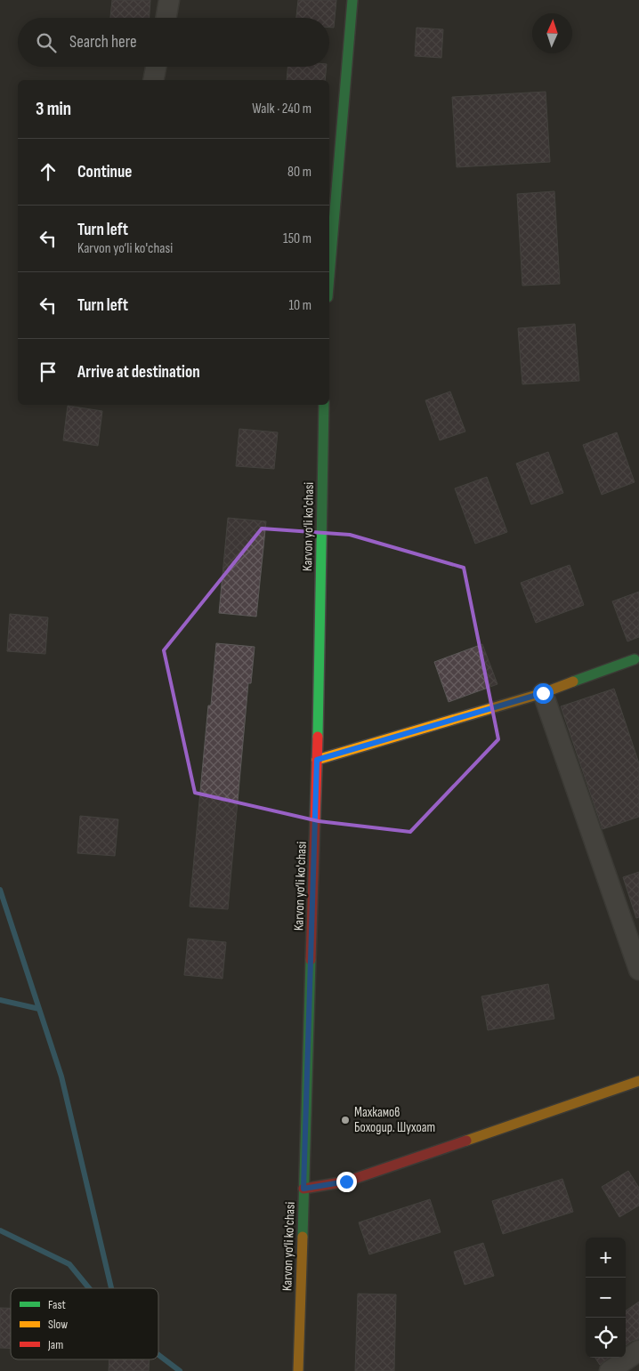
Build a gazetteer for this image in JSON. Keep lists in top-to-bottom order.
{
  "streets": {
    "street": ["Karvon yo‘li ko'chasi"]
  },
  "places": ["Махкамов Боходир. Шухоат"],
  "legend": ["Fast", "Slow", "Jam"],
  "north": "top",
  "page": {
    "search": "Search here",
    "heading": ["3 min", "Walk · 240 m"],
    "list": [
      ["Continue", "80 m"],
      ["Turn left", "Karvon yo‘li ko'chasi", "150 m"],
      ["Turn left", "10 m"],
      "Arrive at destination"
    ],
    "map_buttons": ["+", "−"]
  }
}
